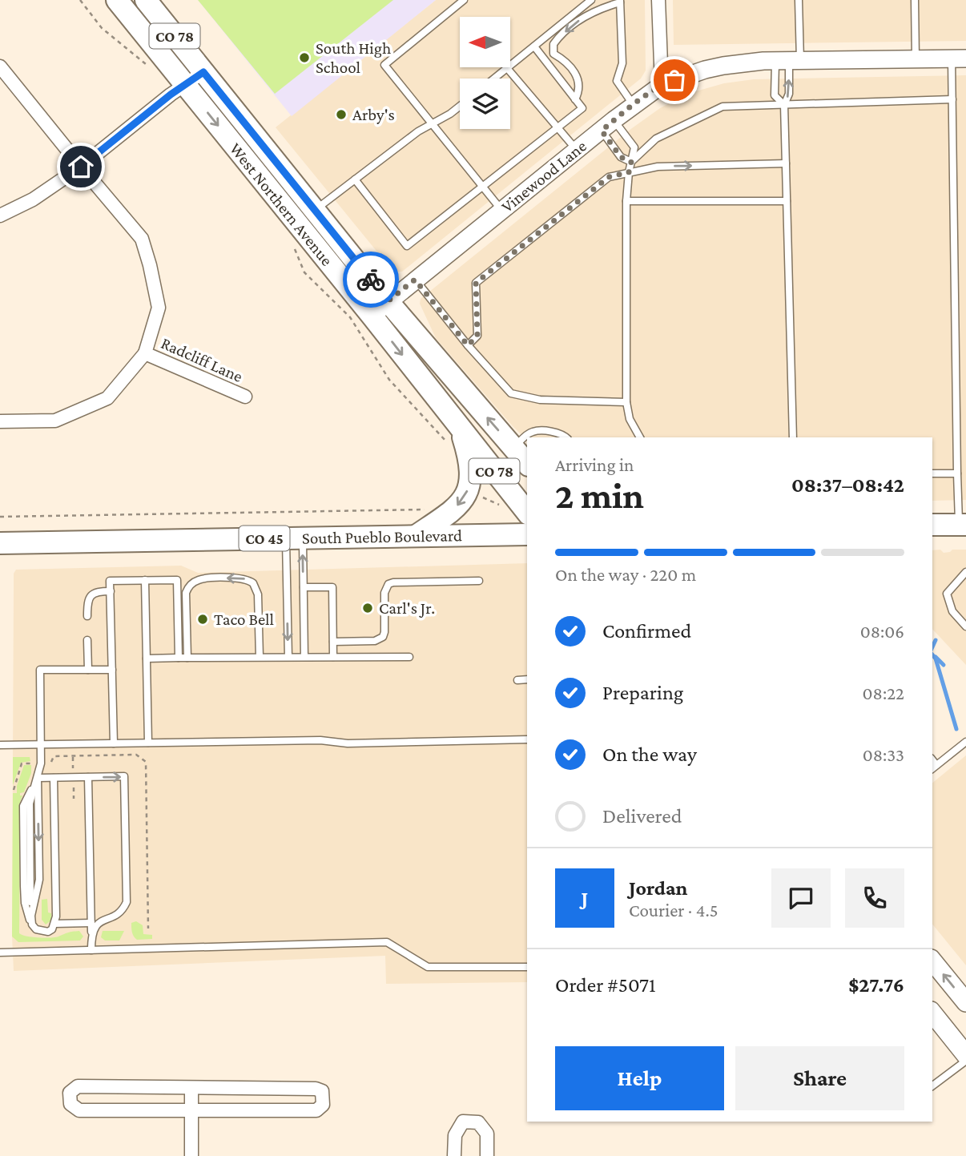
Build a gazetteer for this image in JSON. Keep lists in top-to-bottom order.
{
  "streets": {
    "main road": [
      "CO 78",
      "West Northern Avenue",
      "South Pueblo Boulevard",
      "CO 45"
    ],
    "street": ["Vinewood Lane", "Radcliff Lane"]
  },
  "crossings": [
    ["Vinewood Lane", "West Northern Avenue"]
  ],
  "places": [
    "South High School",
    "Arby's",
    "Carl's Jr.",
    "Taco Bell"
  ],
  "north": "left",
  "page": {
    "heading": ["2 min", "Arriving in", "08:37–08:42"],
    "panel": [
      "Jordan",
      "Courier · 4.5",
      "Order #5071",
      "$27.76"
    ],
    "bar": "On the way · 220 m",
    "list": [
      ["Confirmed", "08:06"],
      ["Preparing", "08:22"],
      ["On the way", "08:33"],
      "Delivered"
    ],
    "round": "J",
    "buttons": ["Help", "Share"]
  }
}
